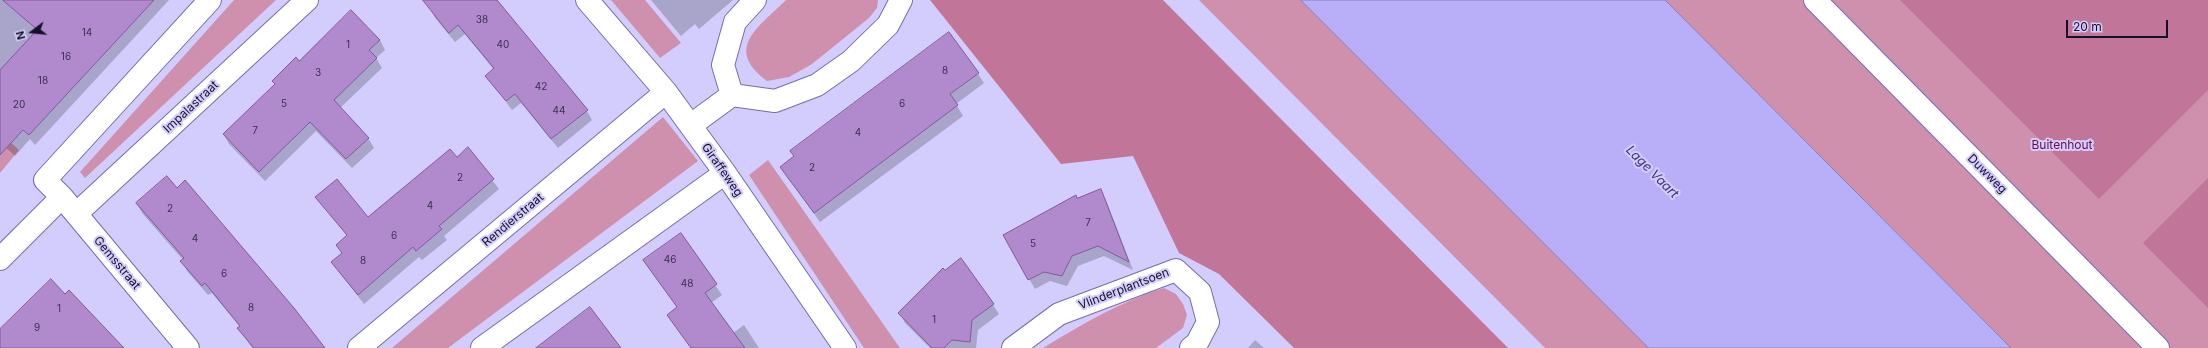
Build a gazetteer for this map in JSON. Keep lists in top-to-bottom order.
{
  "streets": {
    "street": [
      "Impalastraat",
      "Giraffeweg",
      "Duwweg",
      "Rendierstraat",
      "Gemsstraat",
      "Vlinderplantsoen"
    ]
  },
  "crossings": [
    ["Impalastraat", "Gemsstraat"],
    ["Giraffeweg", "Rendierstraat"]
  ],
  "water": ["Lage Vaart"],
  "parks": ["Buitenhout"],
  "house_numbers": [
    "38",
    "14",
    "1",
    "40",
    "16",
    "8",
    "3",
    "18",
    "42",
    "5",
    "6",
    "20",
    "44",
    "7",
    "4",
    "2",
    "2",
    "4",
    "2",
    "7",
    "6",
    "4",
    "5",
    "46",
    "8",
    "6",
    "48",
    "8",
    "1",
    "1",
    "9"
  ],
  "scale_bar": "20 m",
  "north": "left"
}
